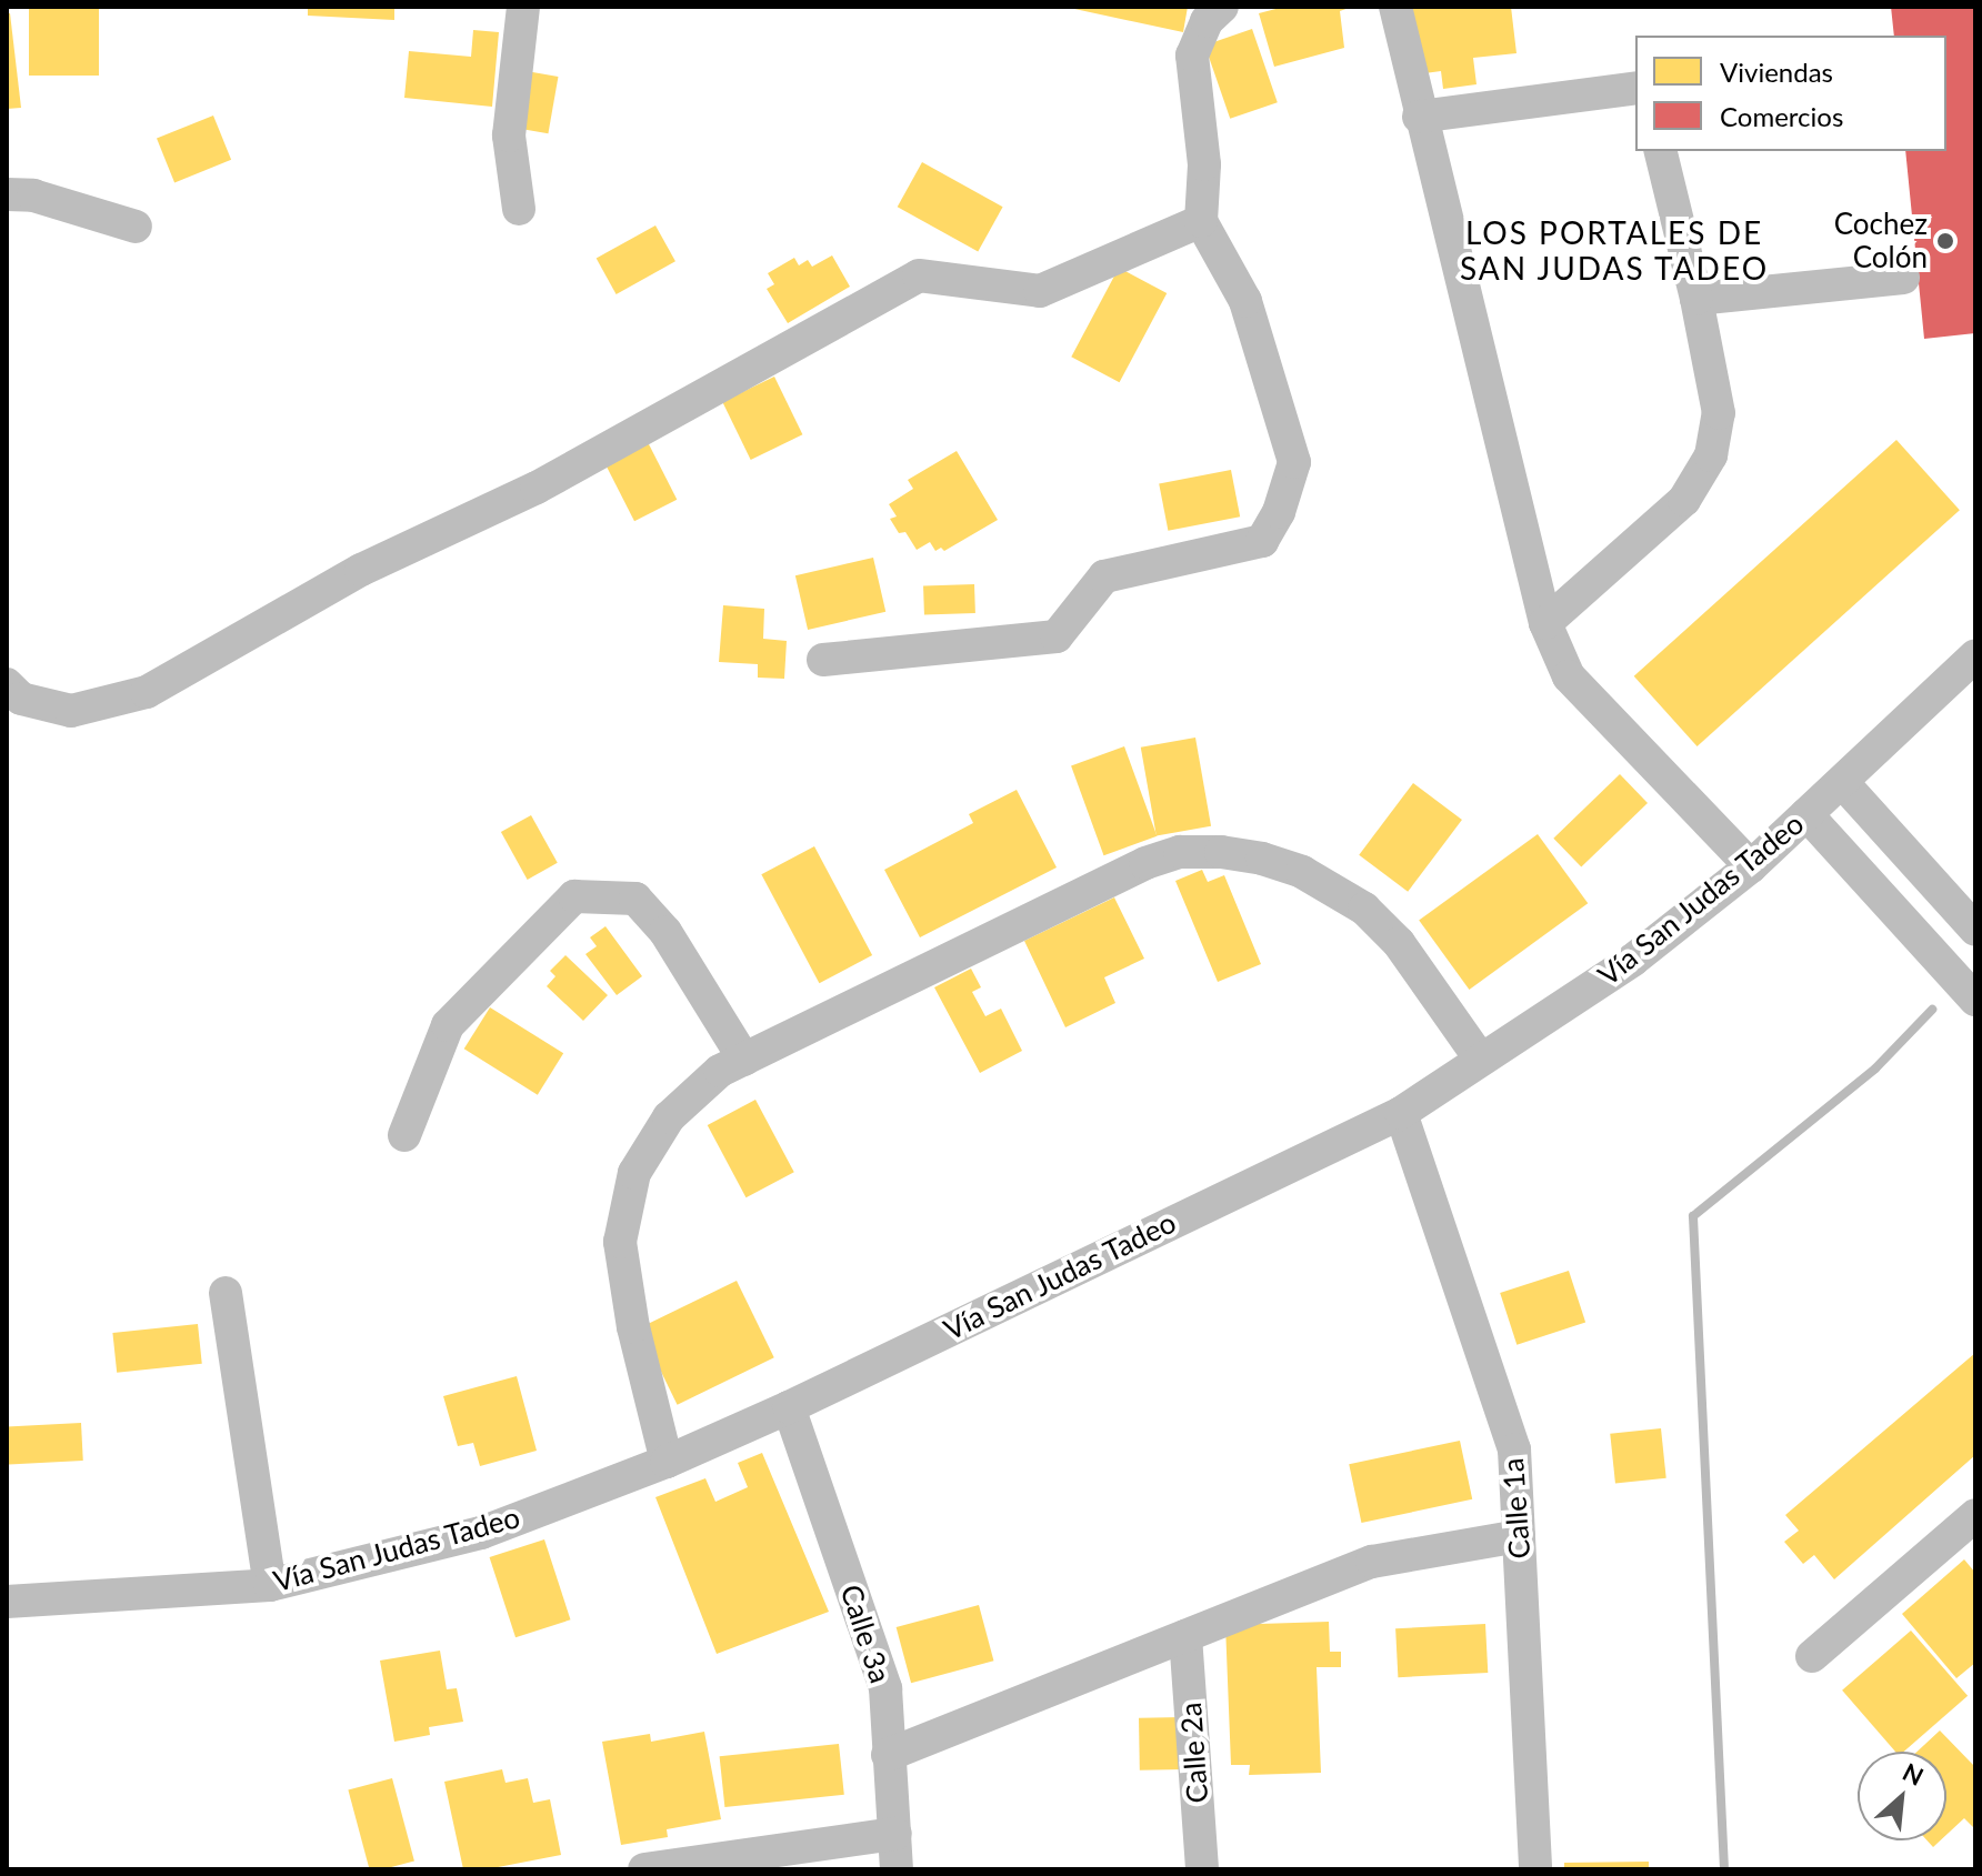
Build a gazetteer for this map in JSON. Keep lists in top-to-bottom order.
{
  "streets": {
    "street": [
      "Vía San Judas Tadeo",
      "Calle 1a",
      "Calle 3a",
      "Calle 2a"
    ]
  },
  "crossings": [
    ["Vía San Judas Tadeo", "Calle 1a"],
    ["Vía San Judas Tadeo", "Calle 3a"]
  ],
  "districts": ["LOS PORTALES DE SAN JUDAS TADEO"],
  "places": ["Cochez Colón"],
  "legend": ["Viviendas", "Comercios"],
  "north": "top right"
}
